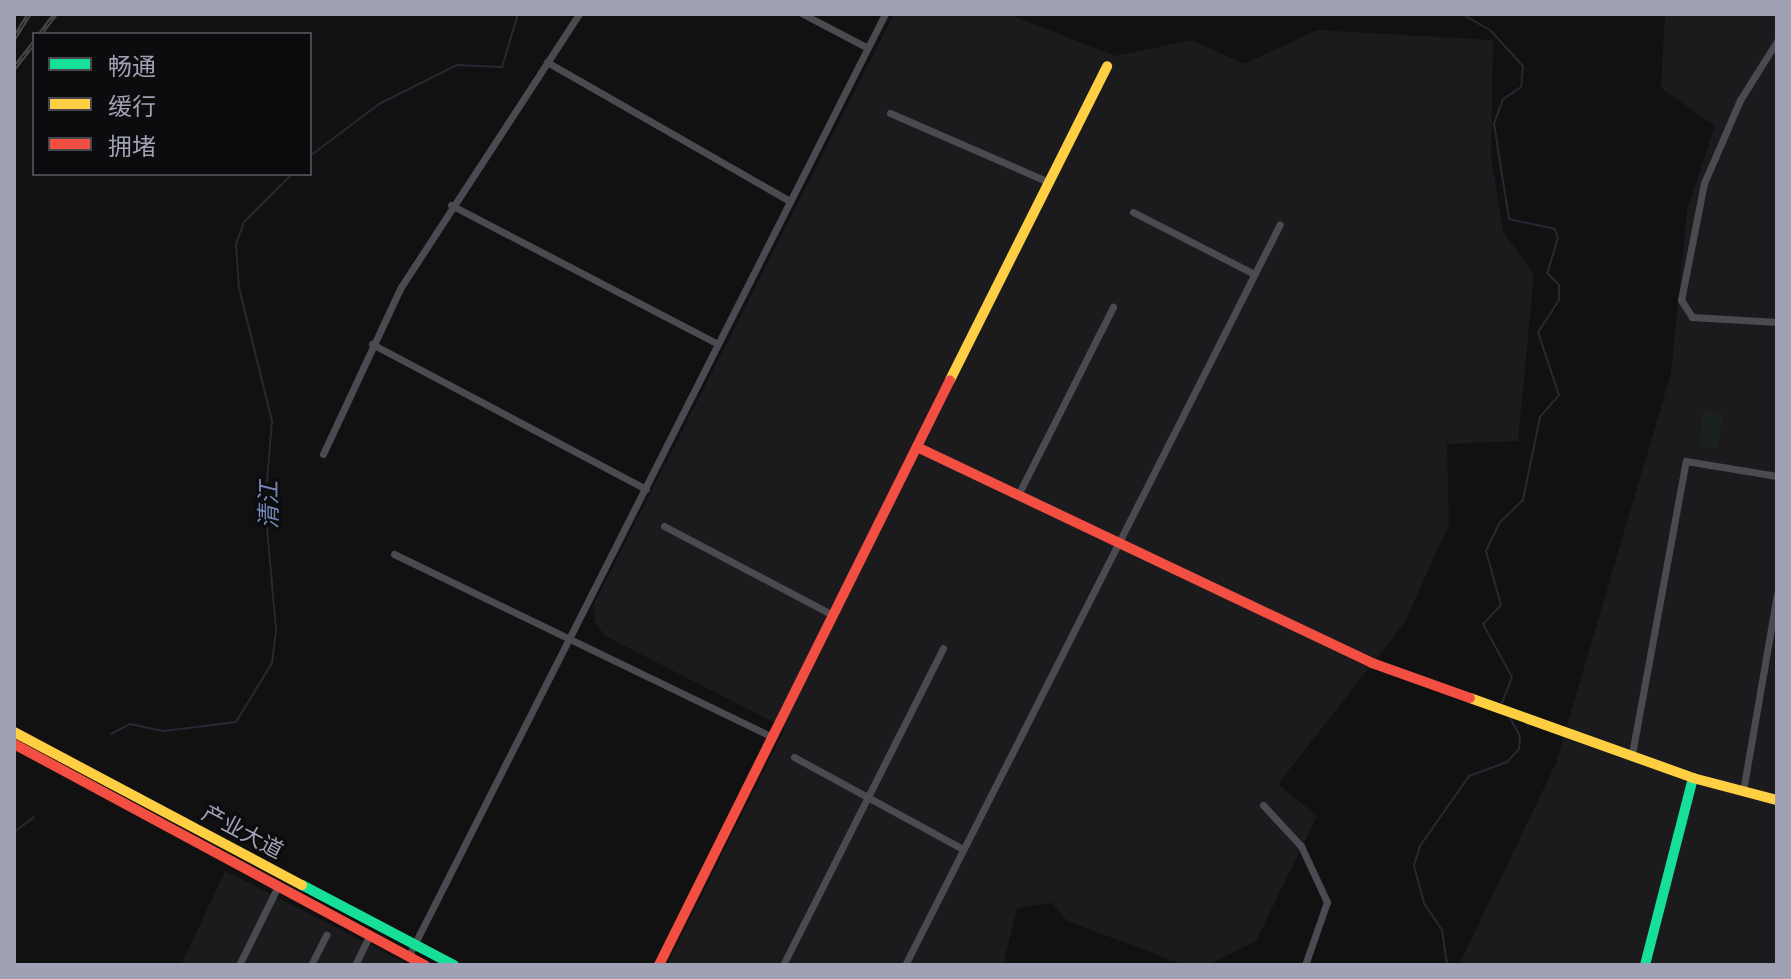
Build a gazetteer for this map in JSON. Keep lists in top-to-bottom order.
{
  "streets": {
    "street": ["产业大道"]
  },
  "water": ["清江"],
  "legend": ["畅通", "缓行", "拥堵"]
}
